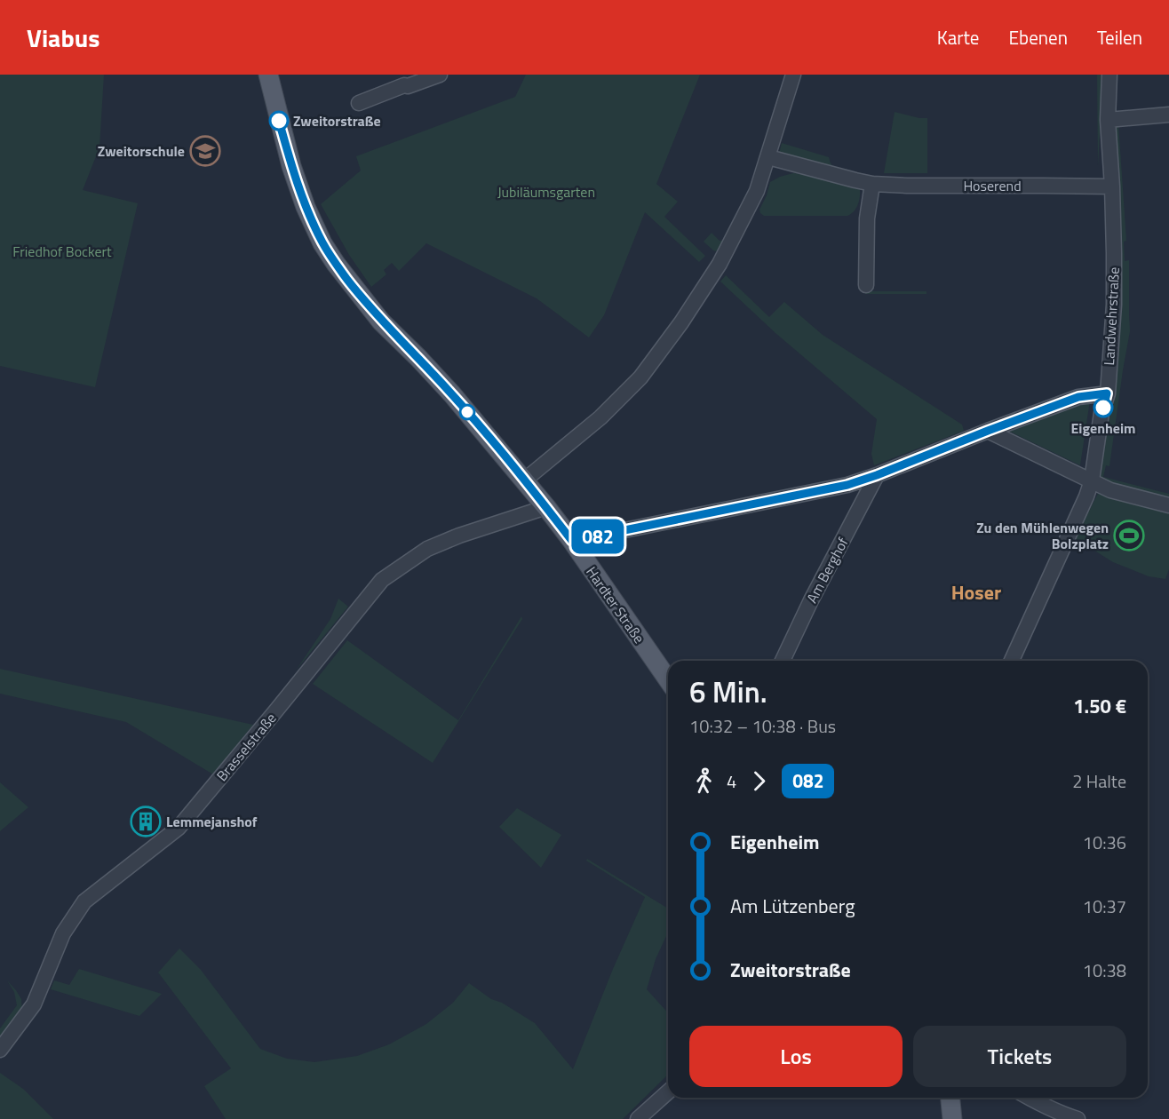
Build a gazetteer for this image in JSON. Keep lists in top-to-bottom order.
{
  "streets": {
    "main road": ["Hardter Straße"],
    "street": [
      "Hoserend",
      "Landwehrstraße",
      "Am Berghof",
      "Brasselstraße"
    ]
  },
  "crossings": [
    ["Hoserend", "Landwehrstraße"],
    ["Hardter Straße", "Brasselstraße"]
  ],
  "districts": ["Hoser"],
  "parks": ["Jubiläumsgarten", "Friedhof Bockert"],
  "places": {
    "other": ["Zweitorstraße", "Eigenheim"],
    "school or university": ["Zweitorschule"],
    "sports": ["Zu den Mühlenwegen Bolzplatz"],
    "building": ["Lemmejanshof"]
  },
  "lines": ["bus line 082"],
  "page": {
    "header": "Viabus",
    "nav": ["Karte", "Ebenen", "Teilen"],
    "on_map": "082",
    "heading": ["6 Min.", "10:32 – 10:38 · Bus", "1.50 €"],
    "legs": ["4", "082", "2 Halte"],
    "list": [
      {
        "name": "Eigenheim",
        "value": "10:36"
      },
      {
        "name": "Am Lützenberg",
        "value": "10:37"
      },
      {
        "name": "Zweitorstraße",
        "value": "10:38"
      }
    ],
    "buttons": ["Los", "Tickets"]
  }
}
